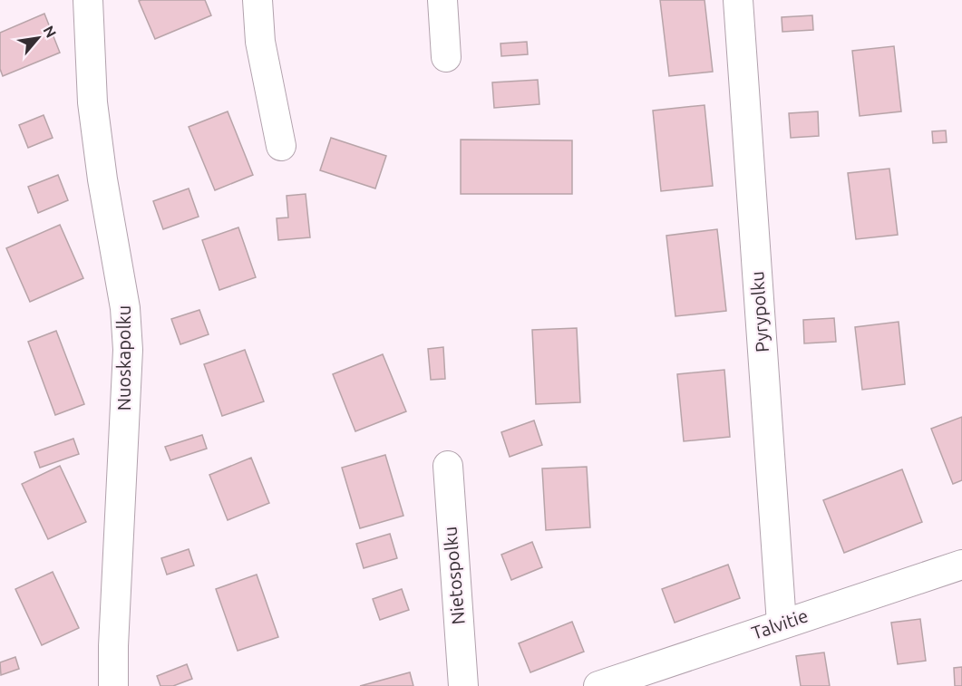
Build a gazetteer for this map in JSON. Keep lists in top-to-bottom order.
{
  "streets": {
    "street": [
      "Pyrypolku",
      "Nuoskapolku",
      "Nietospolku",
      "Talvitie"
    ]
  },
  "crossings": [
    ["Pyrypolku", "Talvitie"]
  ],
  "north": "top right"
}
